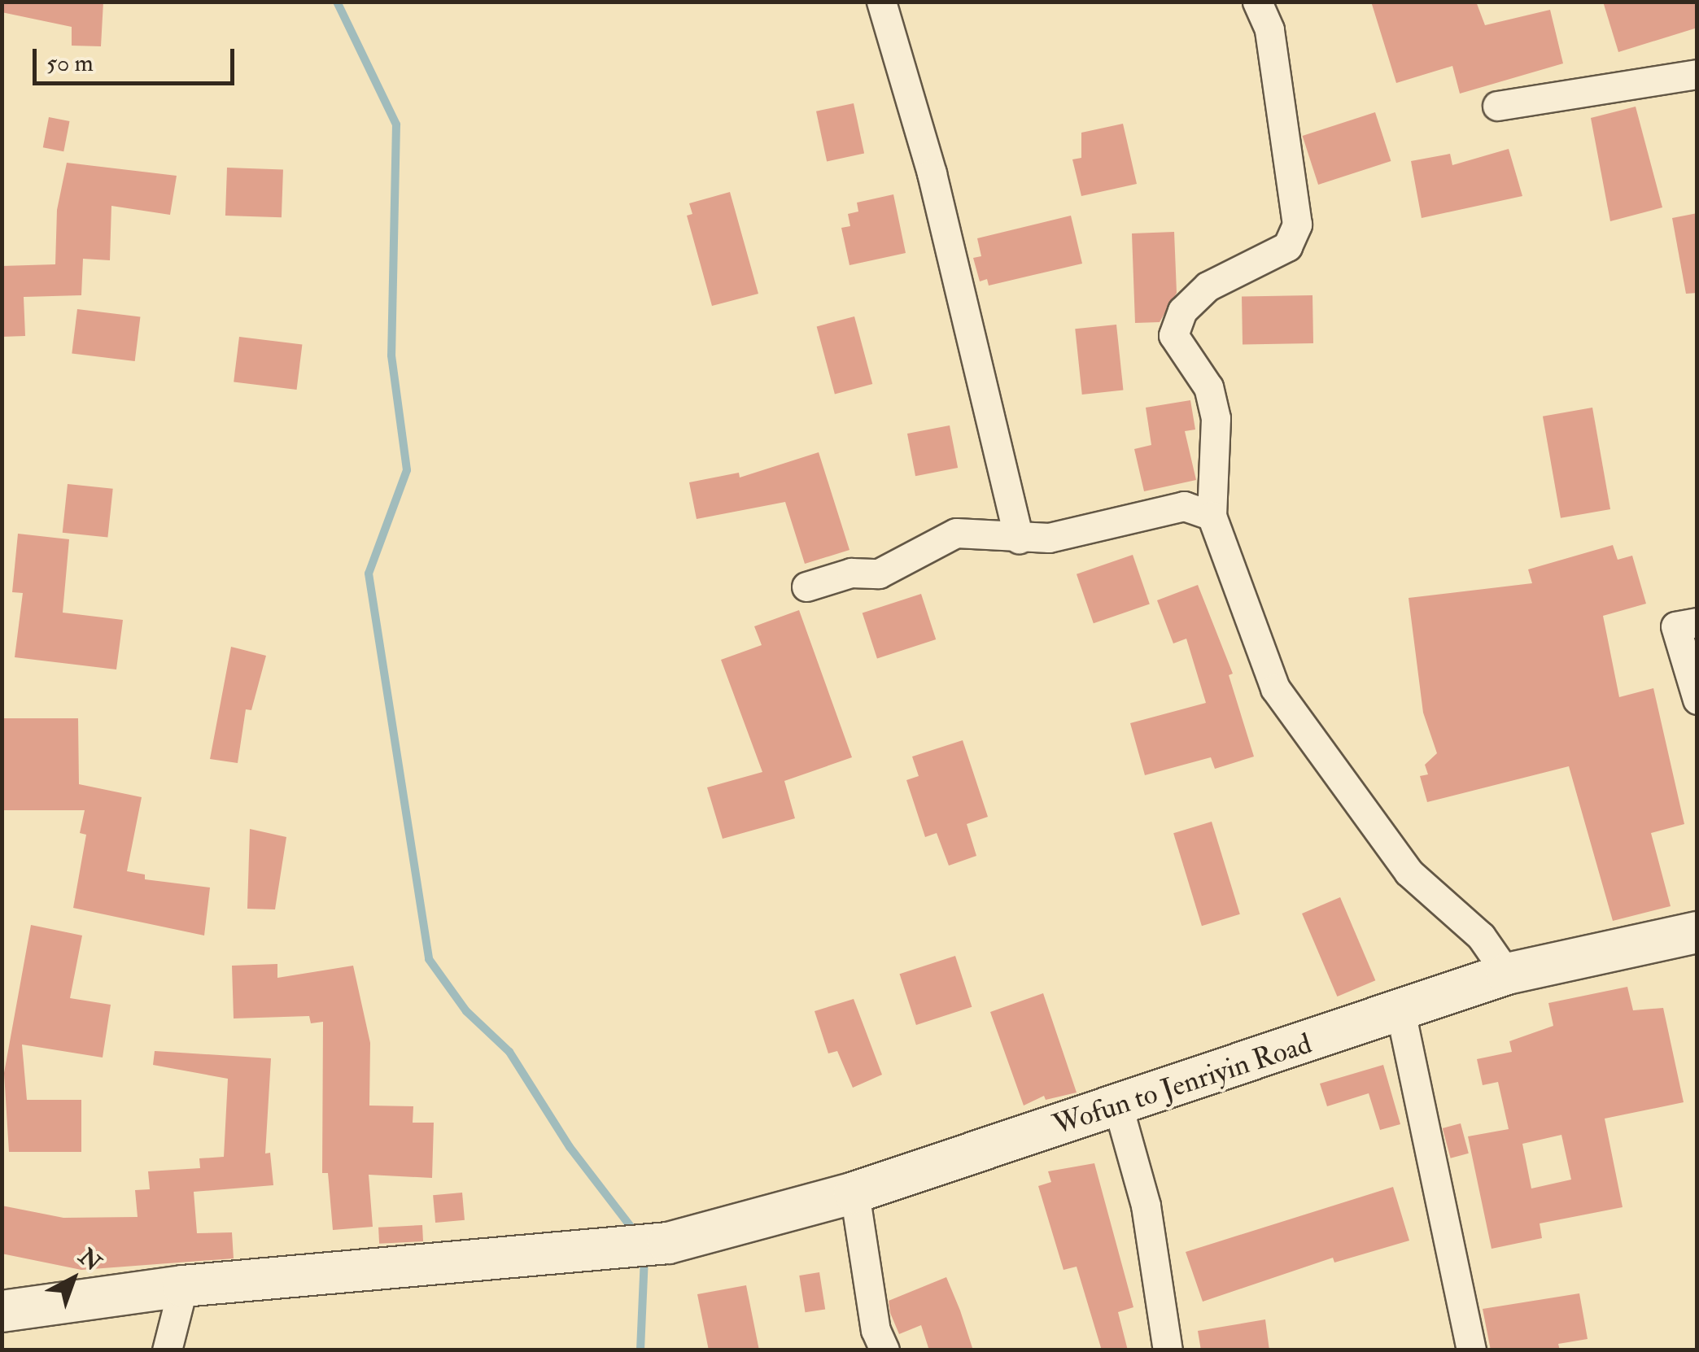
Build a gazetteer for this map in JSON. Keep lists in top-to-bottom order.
{
  "streets": {
    "street": ["Wofun to Jenriyin Road"]
  },
  "scale_bar": "50 m",
  "north": "top right"
}
